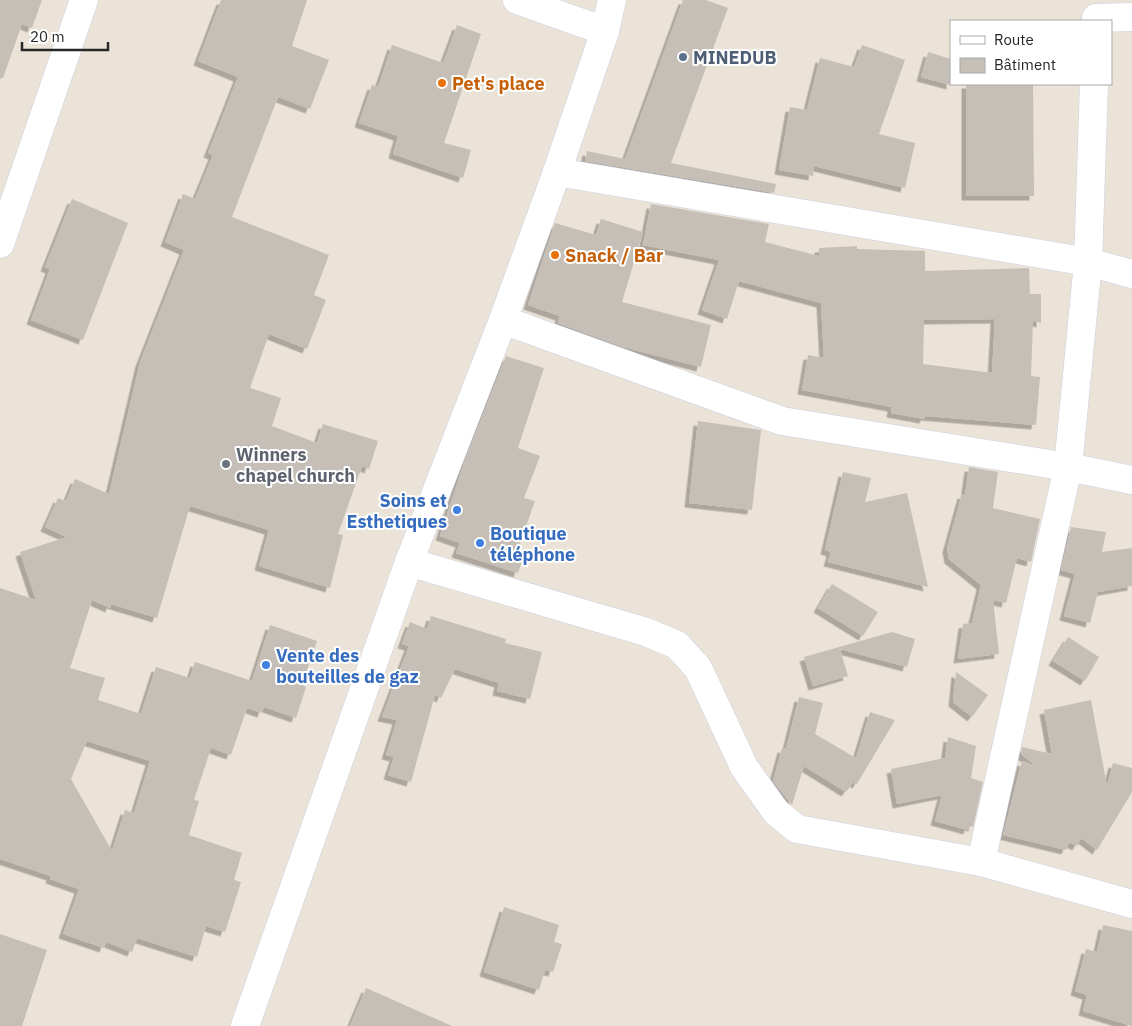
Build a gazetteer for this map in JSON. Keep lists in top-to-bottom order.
{
  "places": [
    "MINEDUB",
    "Pet's place",
    "Snack / Bar",
    "Winners chapel church",
    "Soins et Esthetiques",
    "Boutique téléphone",
    "Vente des bouteilles de gaz"
  ],
  "legend": ["Route", "Bâtiment"],
  "scale_bar": "20 m"
}
